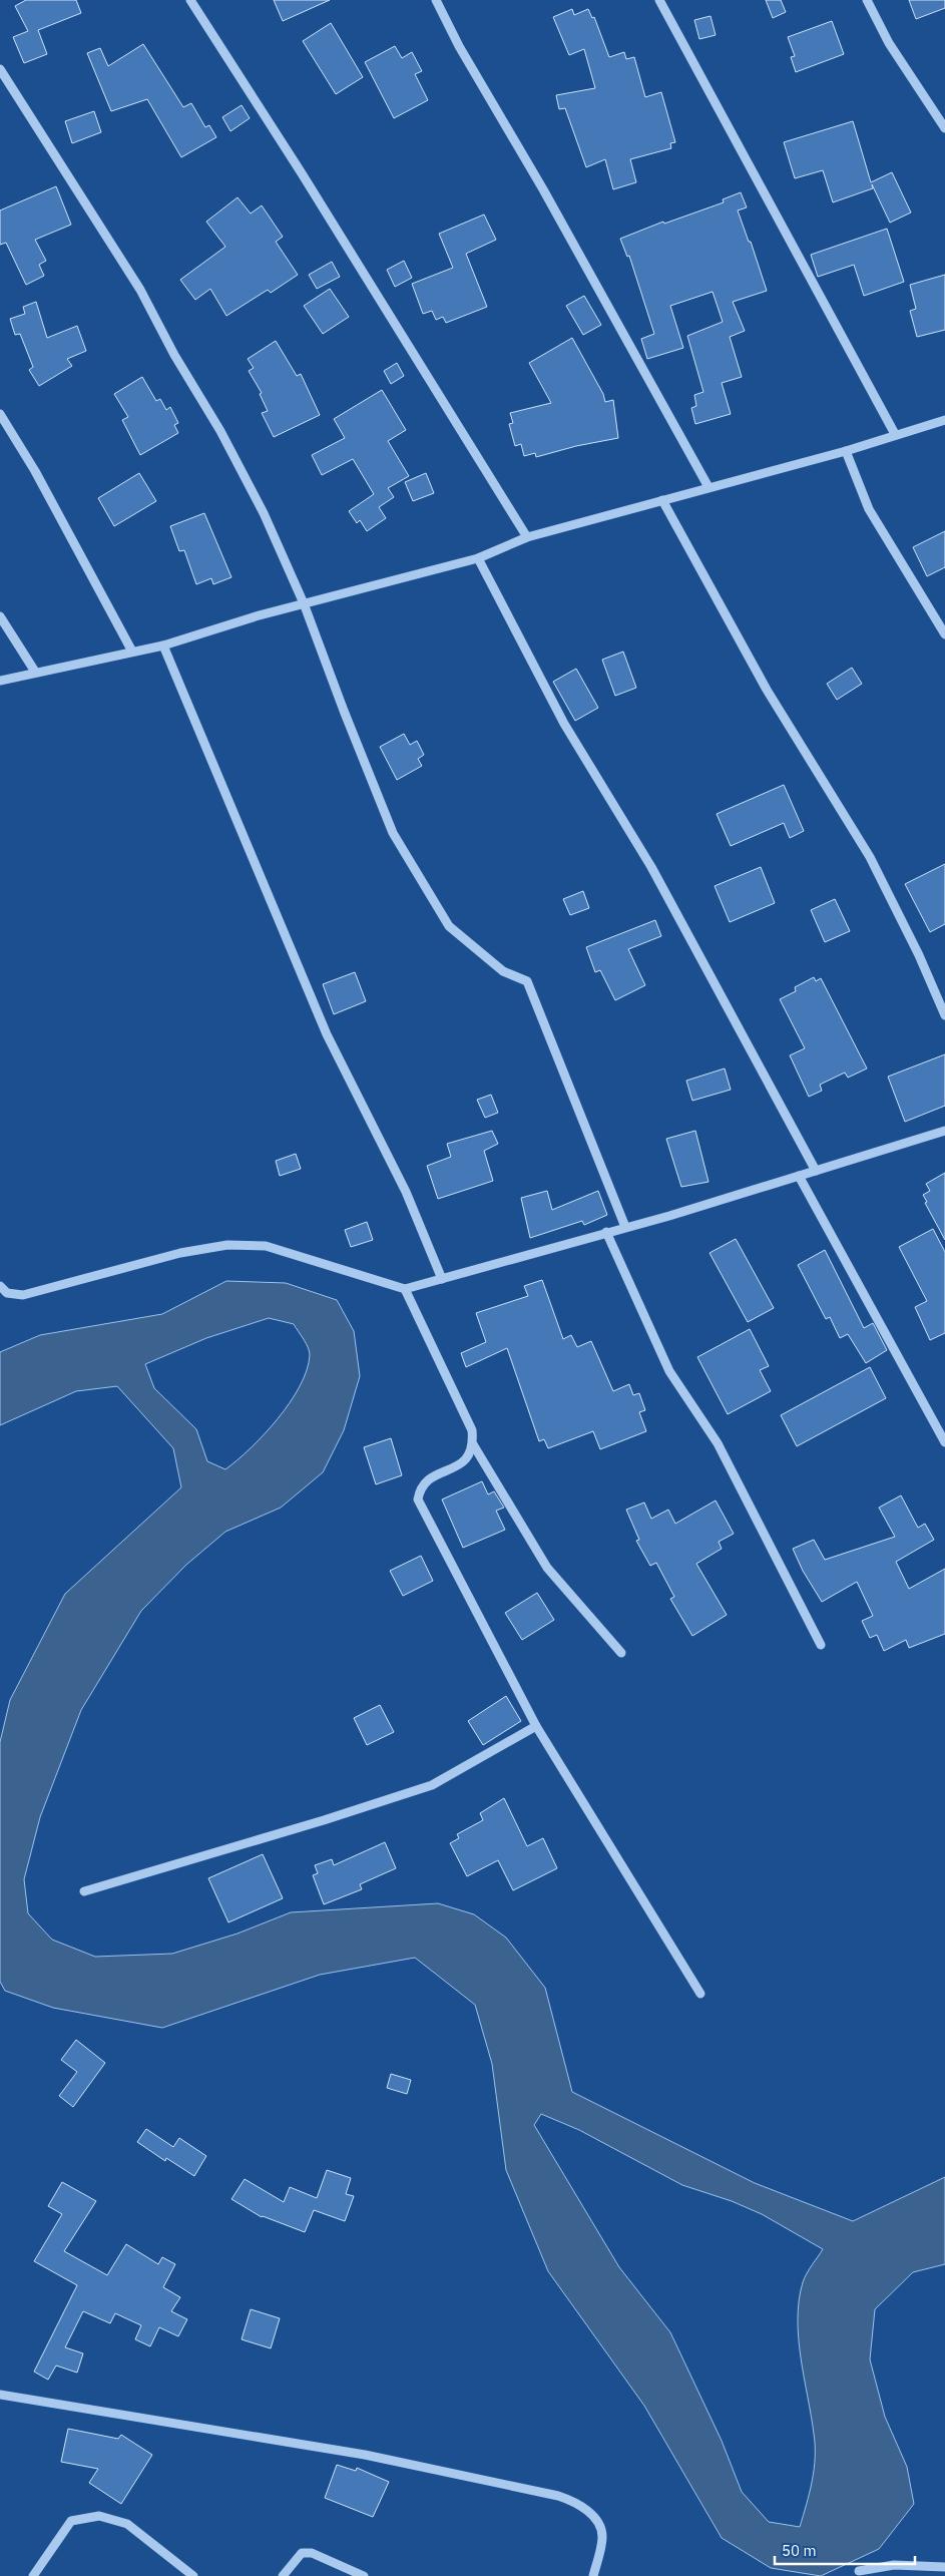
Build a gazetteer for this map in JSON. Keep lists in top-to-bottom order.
{
  "scale_bar": "50 m"
}
